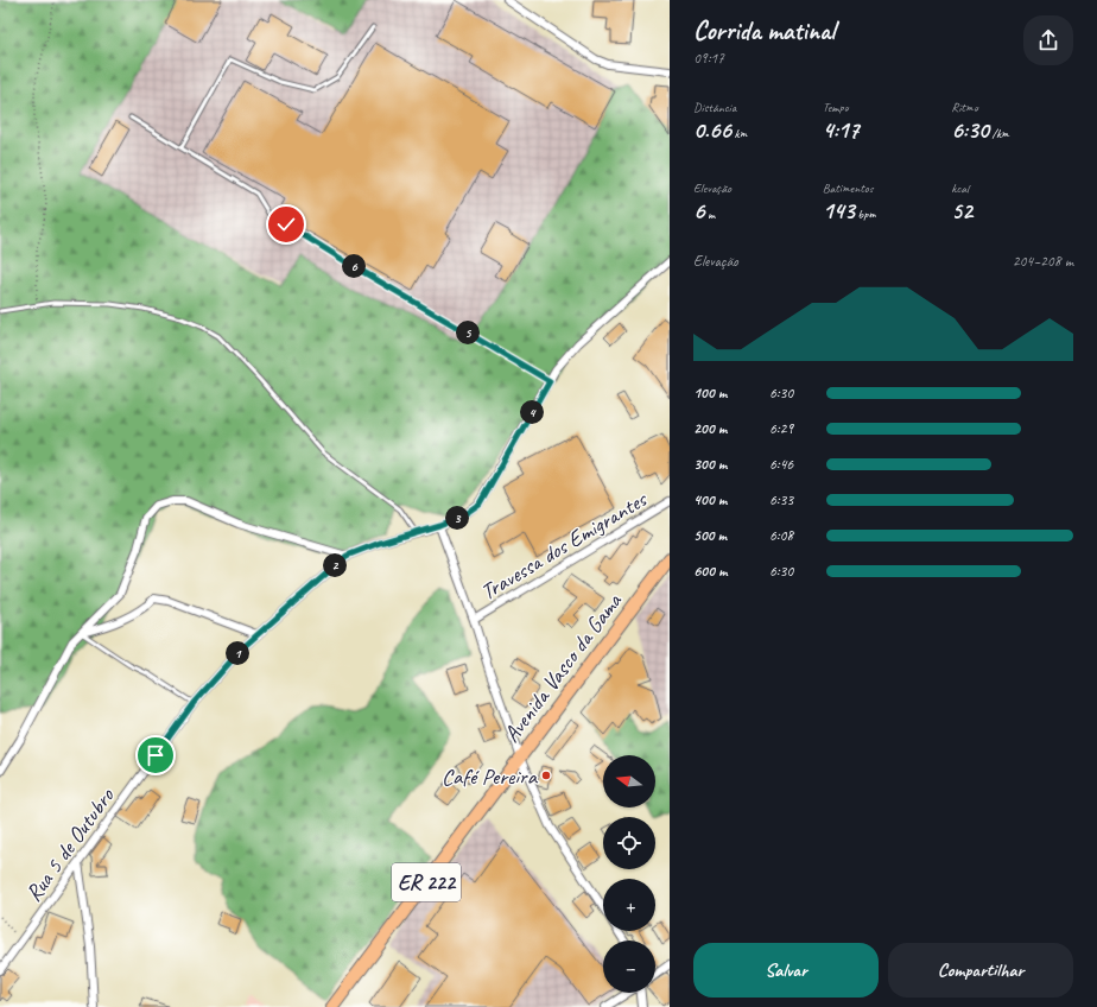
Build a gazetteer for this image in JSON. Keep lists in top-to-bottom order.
{
  "streets": {
    "main road": ["Avenida Vasco da Gama", "ER 222"],
    "street": ["Travessa dos Emigrantes", "Rua 5 de Outubro"]
  },
  "places": ["Café Pereira"],
  "north": "left",
  "page": {
    "heading": ["Corrida matinal", "09:17"],
    "stats": [
      ["Distância", "0.66 km"],
      ["Tempo", "4:17"],
      ["Ritmo", "6:30 /km"],
      ["Elevação", "6 m"],
      ["Batimentos", "143 bpm"],
      ["kcal", "52"]
    ],
    "chart": ["Elevação", "204–208 m"],
    "pins": [
      "6",
      "5",
      "4",
      "3",
      "2",
      "1"
    ],
    "list": [
      {
        "name": "100 m",
        "note": "6:30"
      },
      {
        "name": "200 m",
        "note": "6:29"
      },
      {
        "name": "300 m",
        "note": "6:46"
      },
      {
        "name": "400 m",
        "note": "6:33"
      },
      {
        "name": "500 m",
        "note": "6:08"
      },
      {
        "name": "600 m",
        "note": "6:30"
      }
    ],
    "map_buttons": ["+", "−"],
    "buttons": ["Salvar", "Compartilhar"]
  }
}
